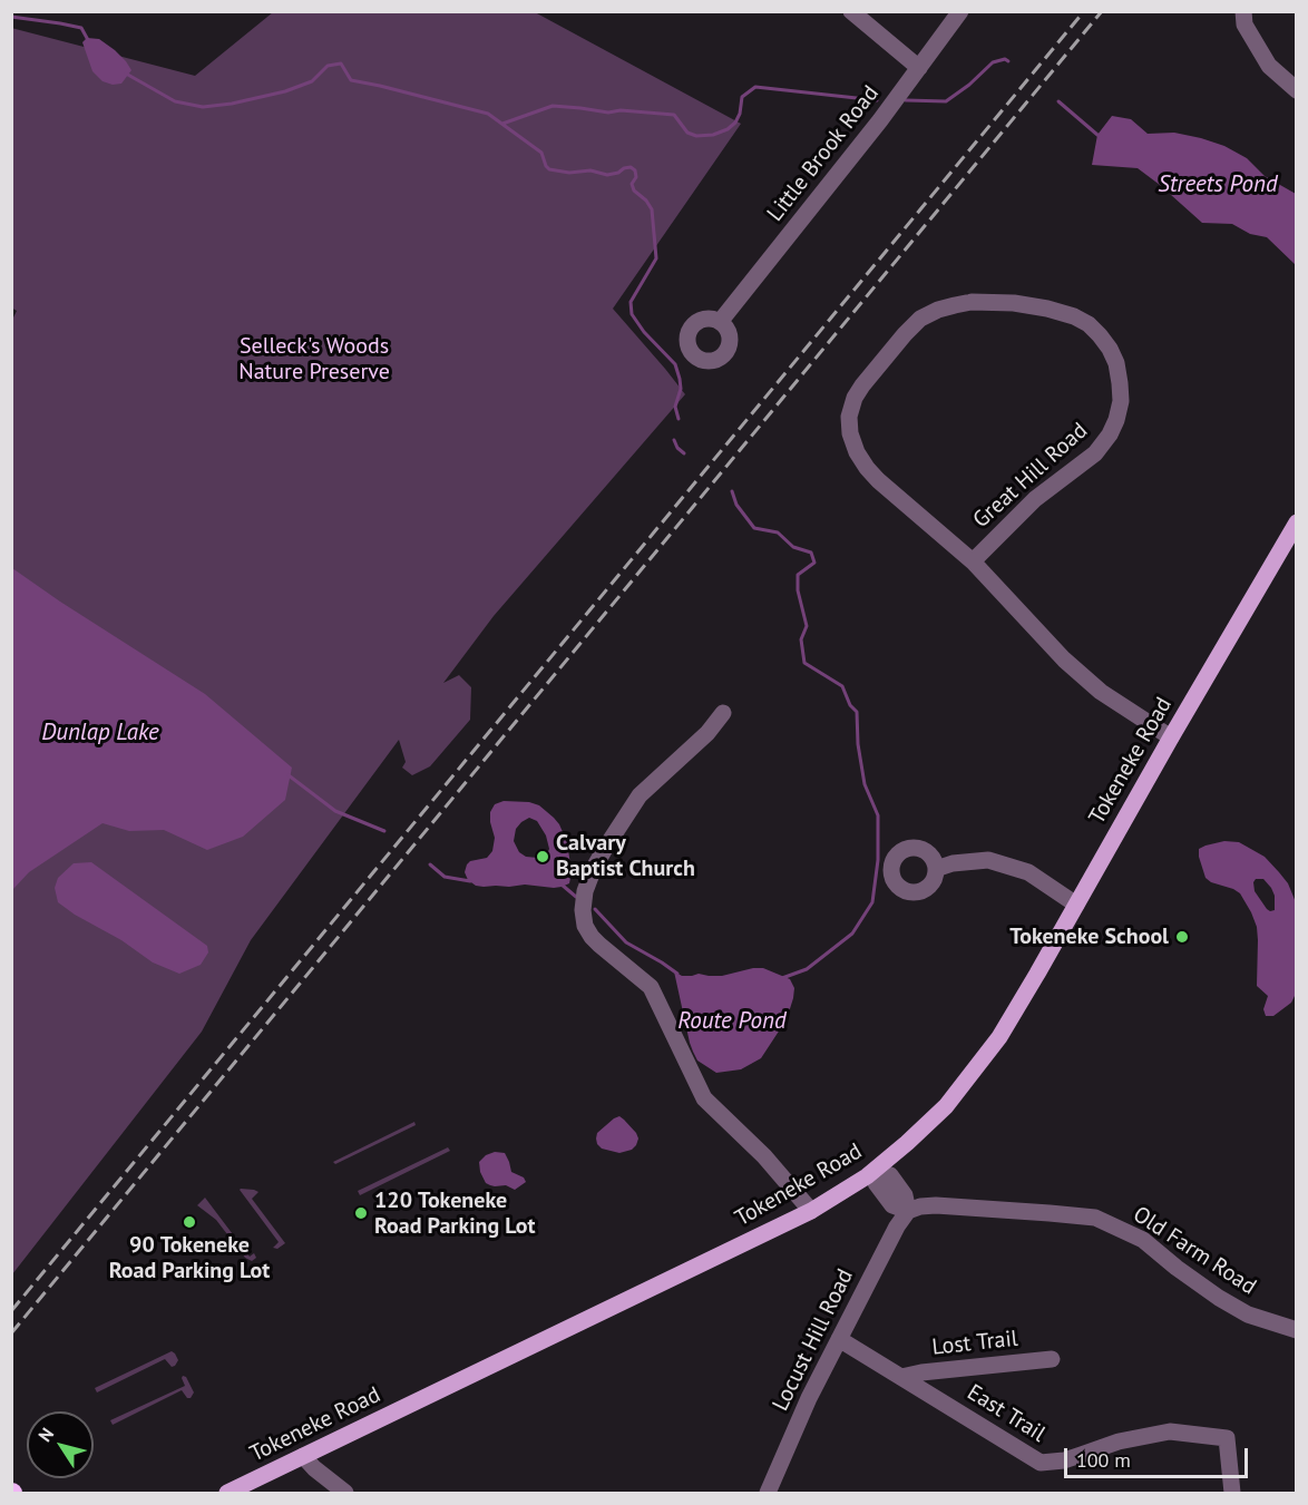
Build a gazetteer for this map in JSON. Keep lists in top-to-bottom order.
{
  "streets": {
    "main road": ["Tokeneke Road"],
    "street": [
      "Little Brook Road",
      "Great Hill Road",
      "Old Farm Road",
      "Locust Hill Road",
      "Lost Trail",
      "East Trail"
    ]
  },
  "crossings": [
    ["Great Hill Road", "Tokeneke Road"],
    ["Old Farm Road", "Locust Hill Road"],
    ["Locust Hill Road", "East Trail"],
    ["Lost Trail", "East Trail"]
  ],
  "water": ["Streets Pond", "Dunlap Lake", "Route Pond"],
  "parks": ["Selleck's Woods Nature Preserve"],
  "places": [
    "Calvary Baptist Church",
    "Tokeneke School",
    "120 Tokeneke Road Parking Lot",
    "90 Tokeneke Road Parking Lot"
  ],
  "scale_bar": "100 m",
  "north": "top left"
}
